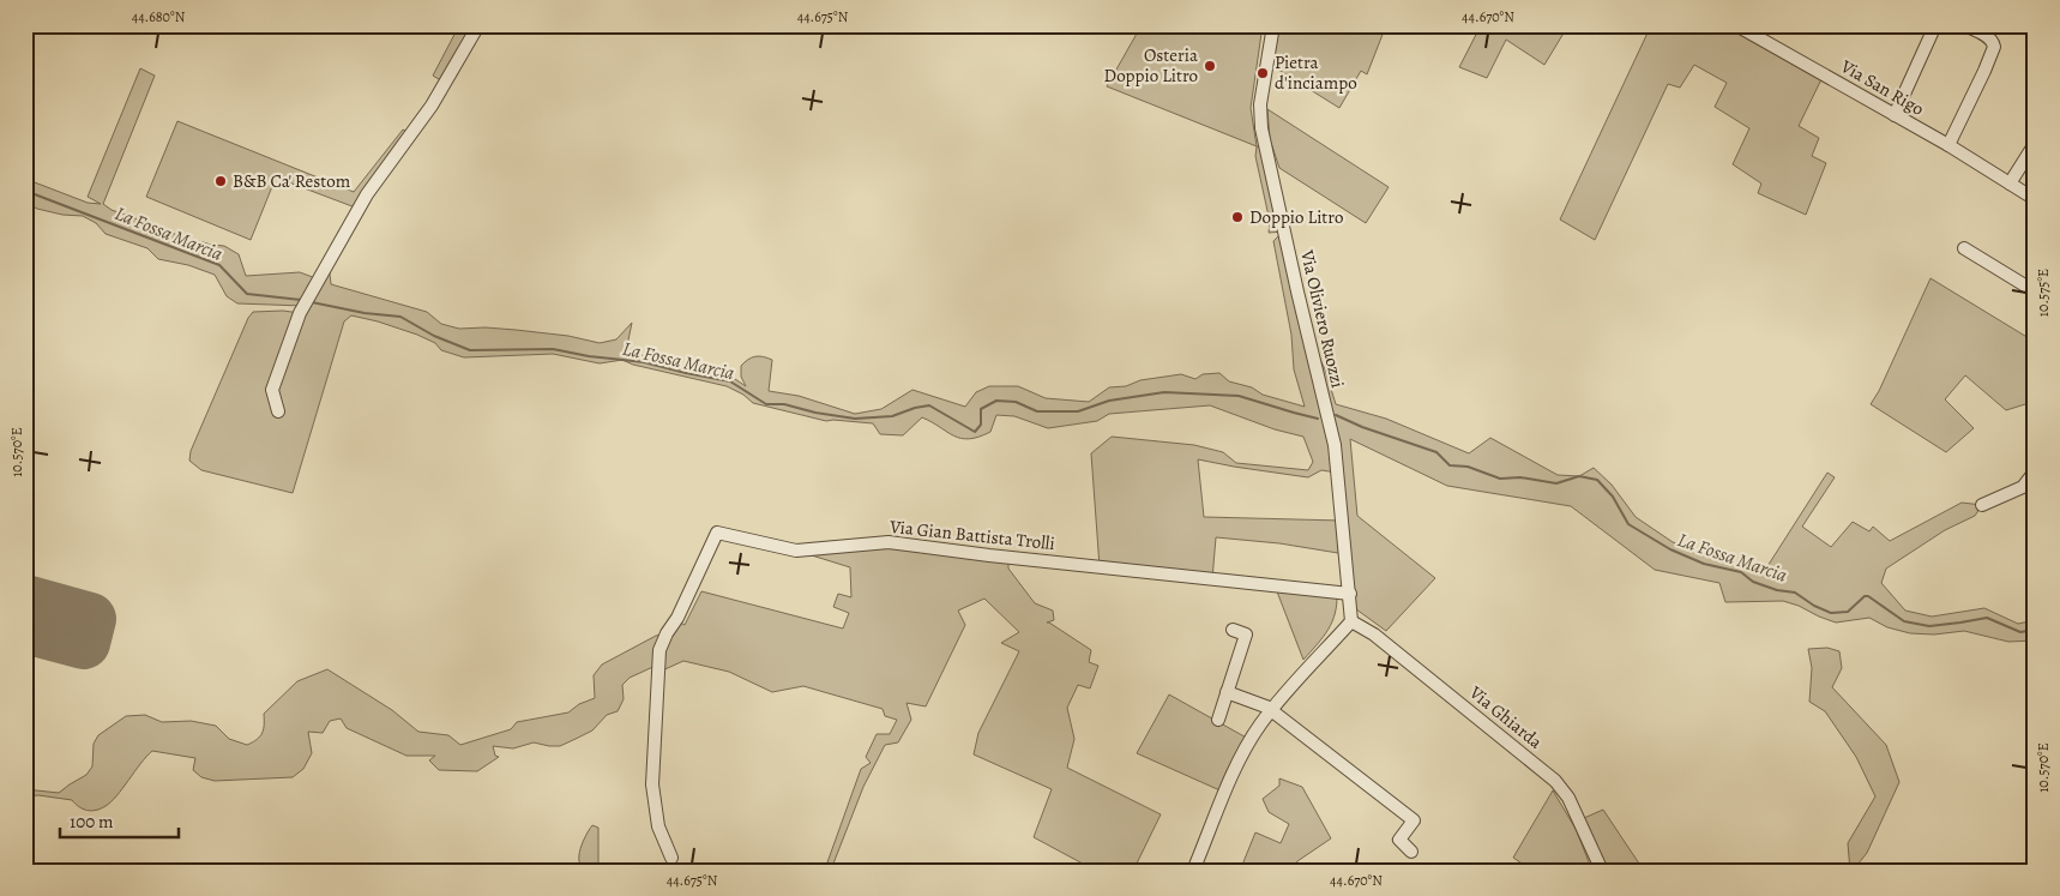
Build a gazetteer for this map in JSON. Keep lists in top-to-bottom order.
{
  "streets": {
    "street": [
      "Via San Rigo",
      "Via Oliviero Ruozzi",
      "Via Gian Battista Trolli",
      "Via Ghiarda"
    ]
  },
  "crossings": [
    ["Via Oliviero Ruozzi", "Via Gian Battista Trolli"],
    ["Via Oliviero Ruozzi", "Via Ghiarda"]
  ],
  "water": ["La Fossa Marcia"],
  "places": [
    "Osteria Doppio Litro",
    "Pietra d'inciampo",
    "B&B Ca' Restom",
    "Doppio Litro"
  ],
  "scale_bar": "100 m",
  "coordinates": [
    "44.680°N",
    "44.675°N",
    "44.670°N",
    "10.575°E",
    "10.570°E"
  ]
}
